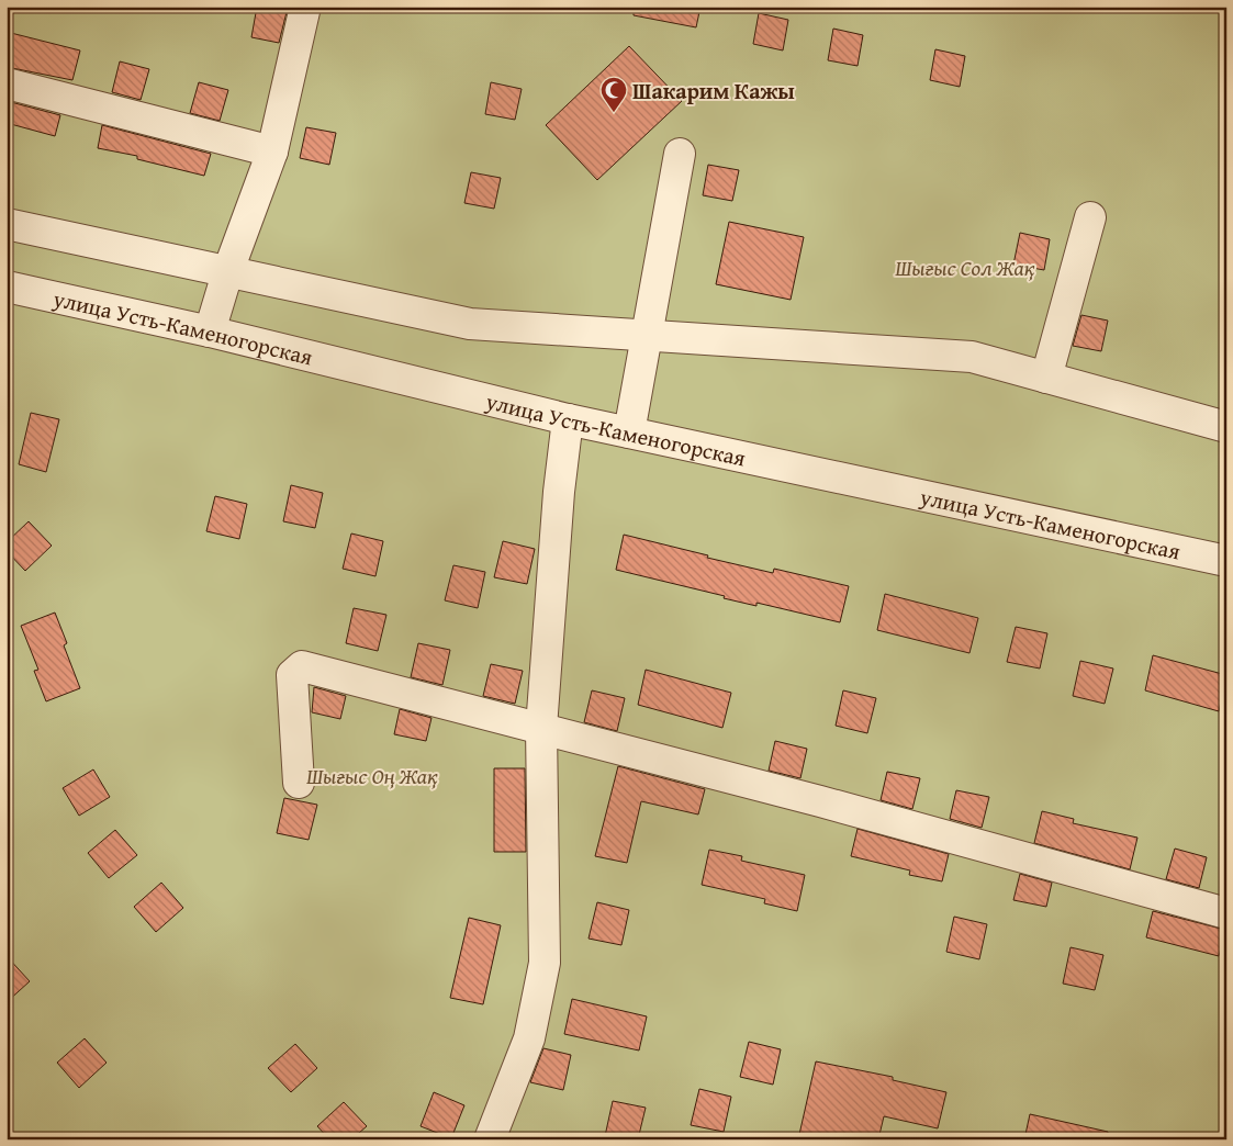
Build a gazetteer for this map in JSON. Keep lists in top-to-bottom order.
{
  "streets": {
    "street": ["улица Усть-Каменогорская"]
  },
  "parks": ["Шығыс Сол Жақ", "Шығыс Оң Жақ"],
  "places": {
    "mosque": ["Шакарим Кажы"]
  }
}
